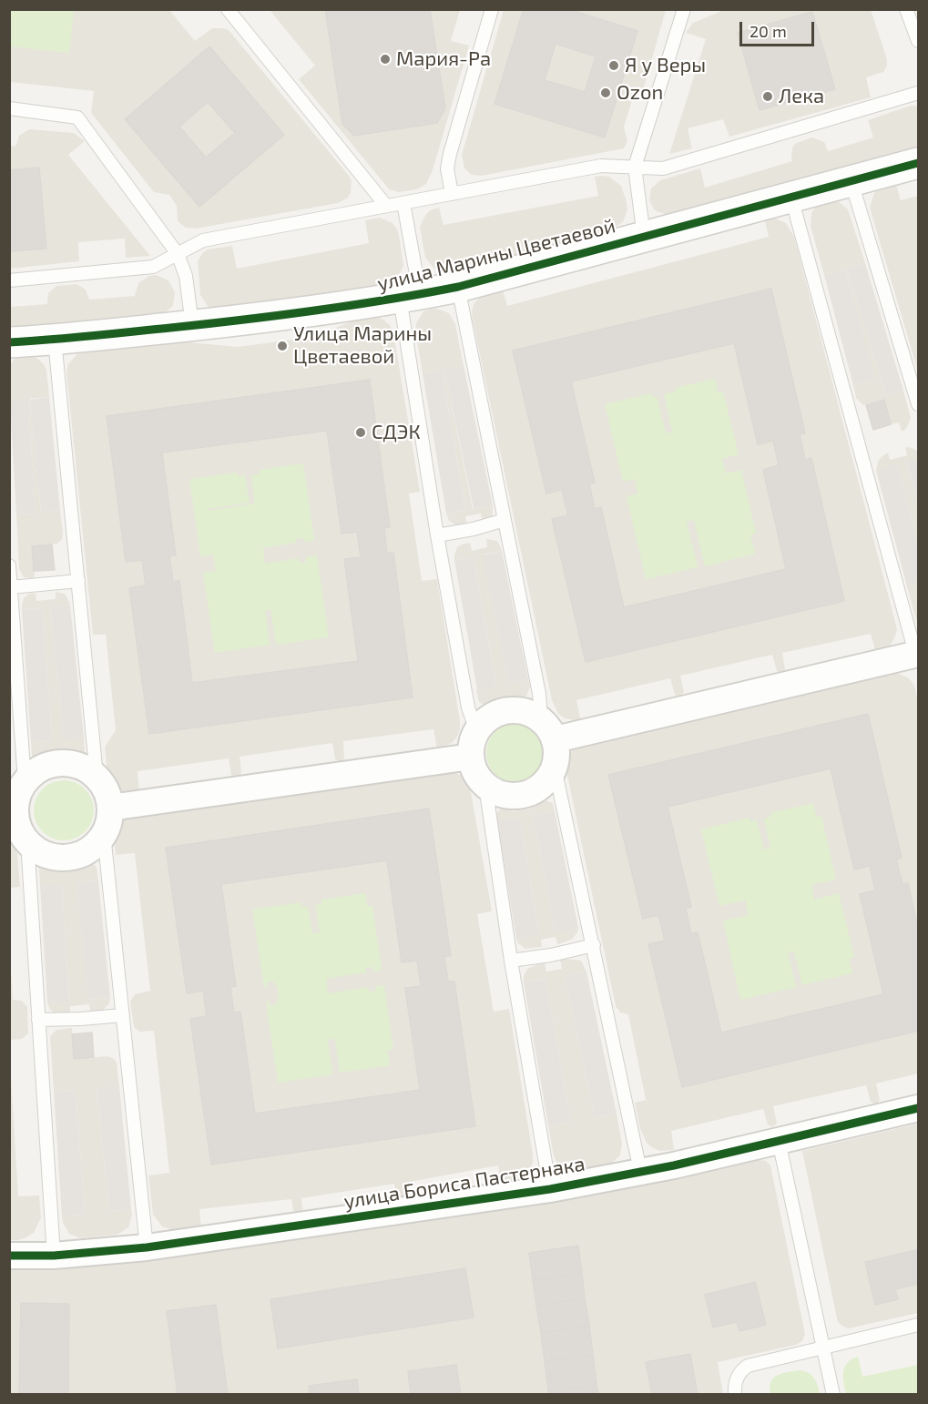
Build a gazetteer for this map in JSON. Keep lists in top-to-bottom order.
{
  "streets": {
    "street": ["улица Марины Цветаевой", "улица Бориса Пастернака"]
  },
  "places": [
    "Мария-Ра",
    "Я у Веры",
    "Ozon",
    "Лека",
    "Улица Марины Цветаевой",
    "СДЭК"
  ],
  "scale_bar": "20 m"
}
